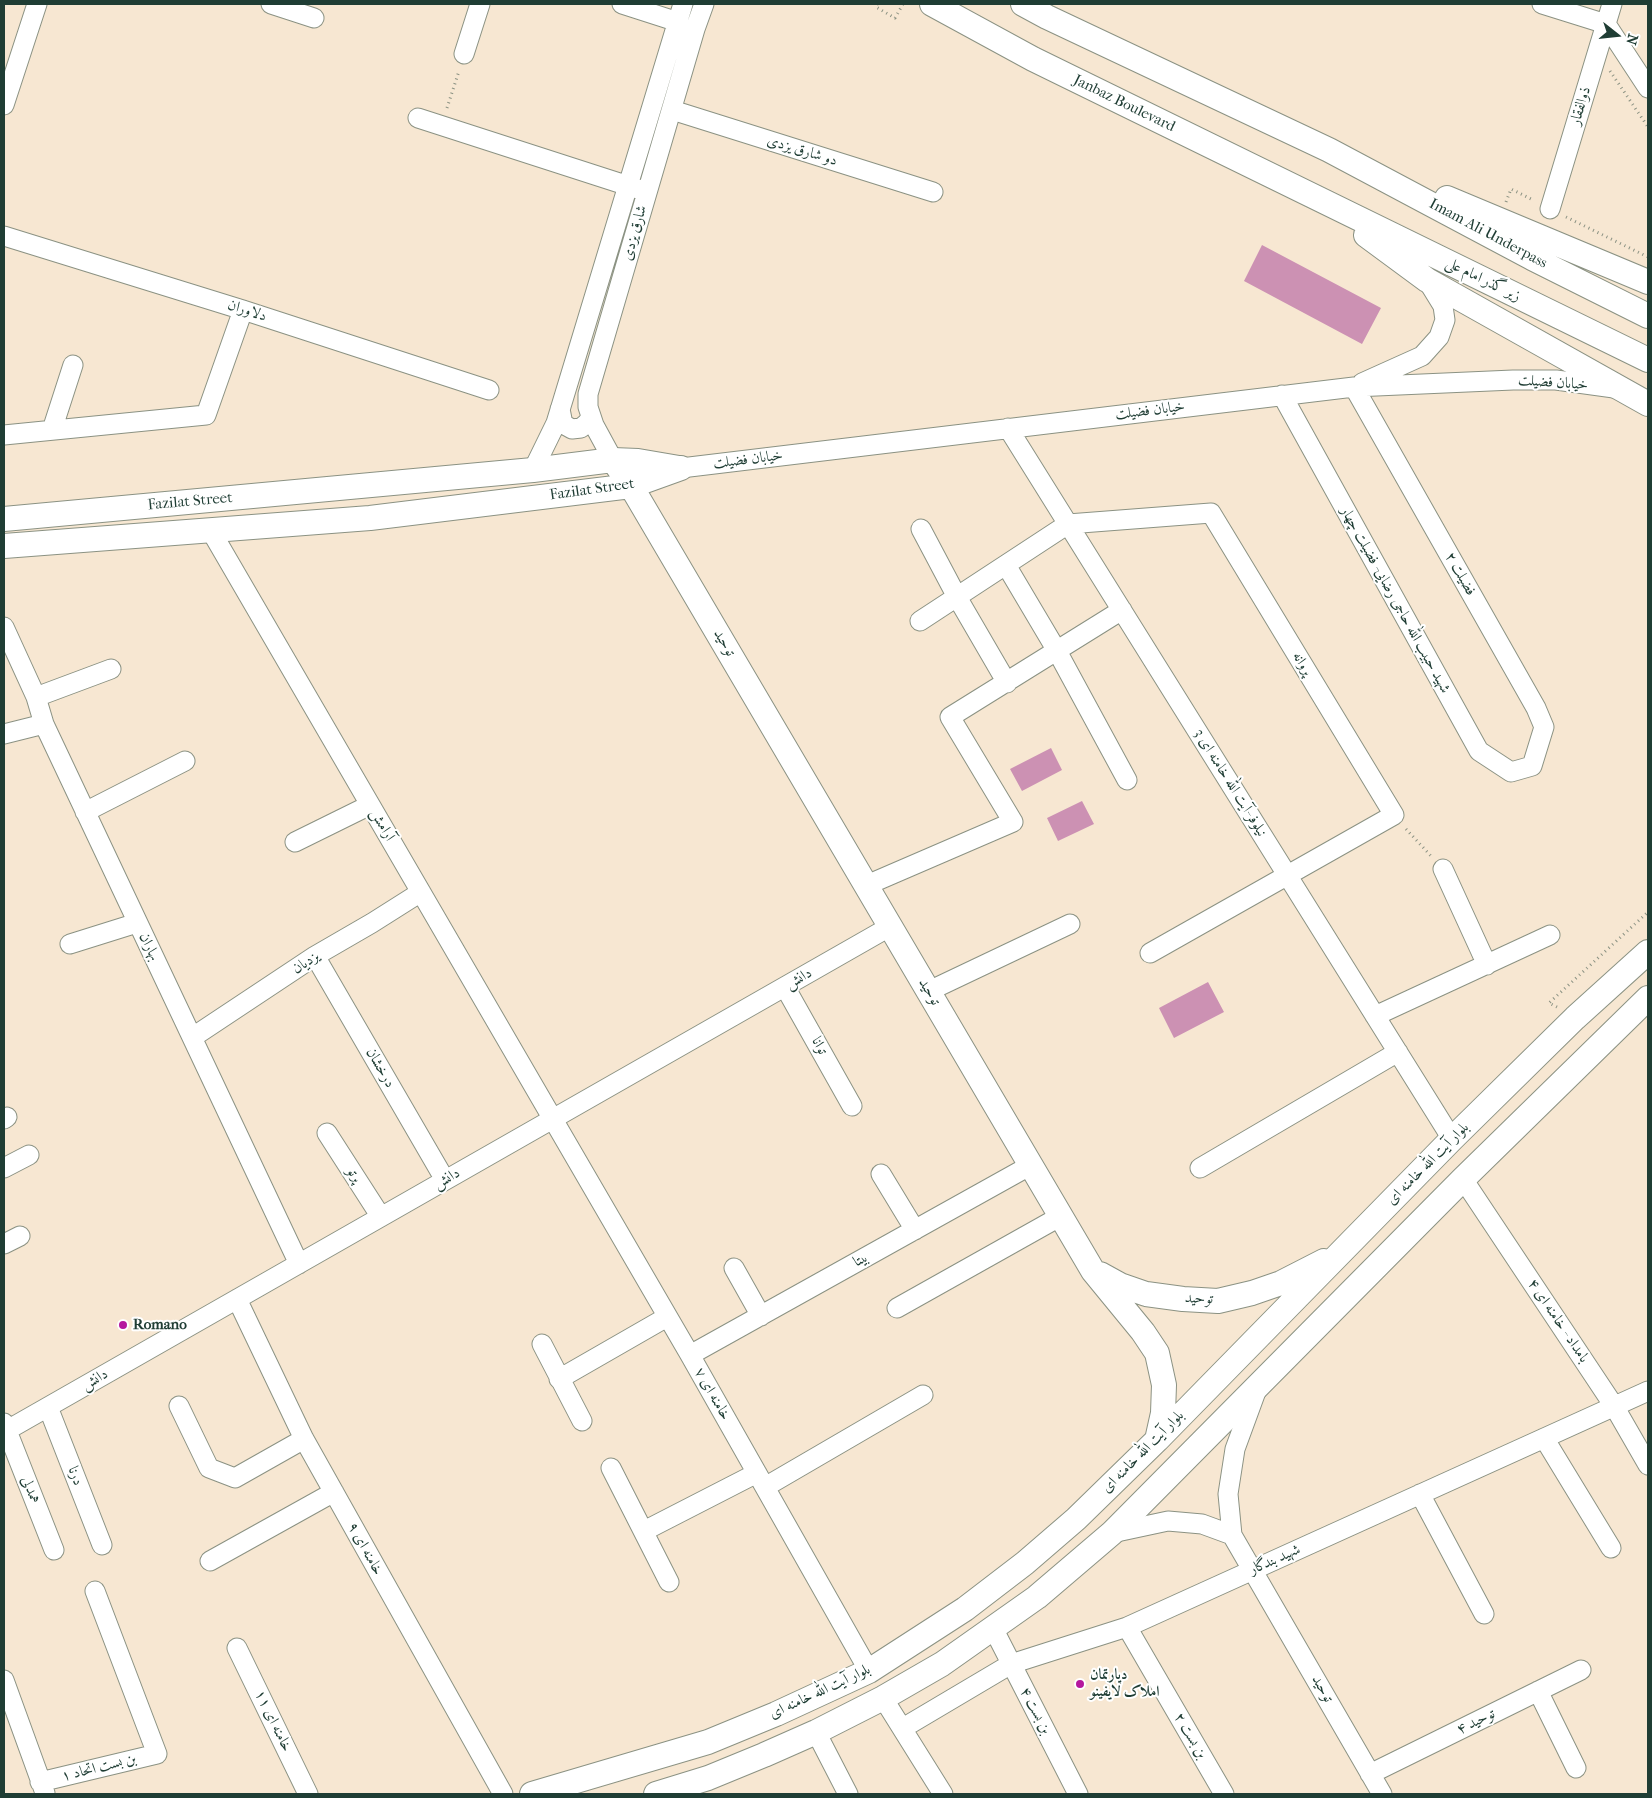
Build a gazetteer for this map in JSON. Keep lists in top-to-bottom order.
{
  "streets": {
    "main road": [
      "Janbaz Boulevard",
      "Imam Ali Underpass",
      "زیر گذر امام علی",
      "Fazilat Street",
      "توحید",
      "بلوار آیت الله خامنه ای"
    ],
    "street": [
      "ذوالفقار",
      "دو شارق یزدی",
      "شارق یزدی",
      "دلاوران",
      "خیابان فضیلت",
      "فضیلت ۲",
      "شهید حبیب الله حاجی رضایی- فضیلت چهار",
      "پروانه",
      "نیلوفر-آیت الله خامنه ای 3",
      "آرامش",
      "بهاران",
      "یزدیان",
      "دانش",
      "توانا",
      "درخشان",
      "پرتو",
      "بیتا",
      "بامداد - خامنه ای ۴",
      "خامنه ای ۷",
      "درنا",
      "همدلی",
      "خامنه ای ۹",
      "شهید بندگار",
      "بن بست ۴",
      "خامنه ای ۱۱",
      "توحید ۴",
      "بن بست ۲",
      "بن بست اتحاد ۱"
    ]
  },
  "crossings": [
    ["Janbaz Boulevard", "زیر گذر امام علی"],
    ["دو شارق یزدی", "شارق یزدی"],
    ["شارق یزدی", "Fazilat Street"],
    ["شارق یزدی", "توحید"],
    ["خیابان فضیلت", "Fazilat Street"],
    ["خیابان فضیلت", "فضیلت ۲"],
    ["خیابان فضیلت", "شهید حبیب الله حاجی رضایی- فضیلت چهار"],
    ["خیابان فضیلت", "نیلوفر-آیت الله خامنه ای 3"],
    ["Fazilat Street", "توحید"],
    ["Fazilat Street", "آرامش"],
    ["فضیلت ۲", "شهید حبیب الله حاجی رضایی- فضیلت چهار"],
    ["توحید", "دانش"],
    ["توحید", "بلوار آیت الله خامنه ای"],
    ["توحید", "بیتا"],
    ["توحید", "شهید بندگار"],
    ["توحید", "توحید ۴"],
    ["پروانه", "نیلوفر-آیت الله خامنه ای 3"],
    ["نیلوفر-آیت الله خامنه ای 3", "بلوار آیت الله خامنه ای"],
    ["آرامش", "یزدیان"],
    ["آرامش", "دانش"],
    ["آرامش", "خامنه ای ۷"],
    ["بهاران", "یزدیان"],
    ["بهاران", "دانش"],
    ["یزدیان", "درخشان"],
    ["دانش", "توانا"],
    ["دانش", "درخشان"],
    ["دانش", "پرتو"],
    ["دانش", "خامنه ای ۷"],
    ["دانش", "درنا"],
    ["دانش", "همدلی"],
    ["دانش", "خامنه ای ۹"],
    ["بلوار آیت الله خامنه ای", "خامنه ای ۷"],
    ["بیتا", "خامنه ای ۷"],
    ["بامداد - خامنه ای ۴", "شهید بندگار"],
    ["شهید بندگار", "بن بست ۴"],
    ["شهید بندگار", "بن بست ۲"]
  ],
  "places": ["Romano", "دپارتمان املاک لایفینو"],
  "north": "right"
}
